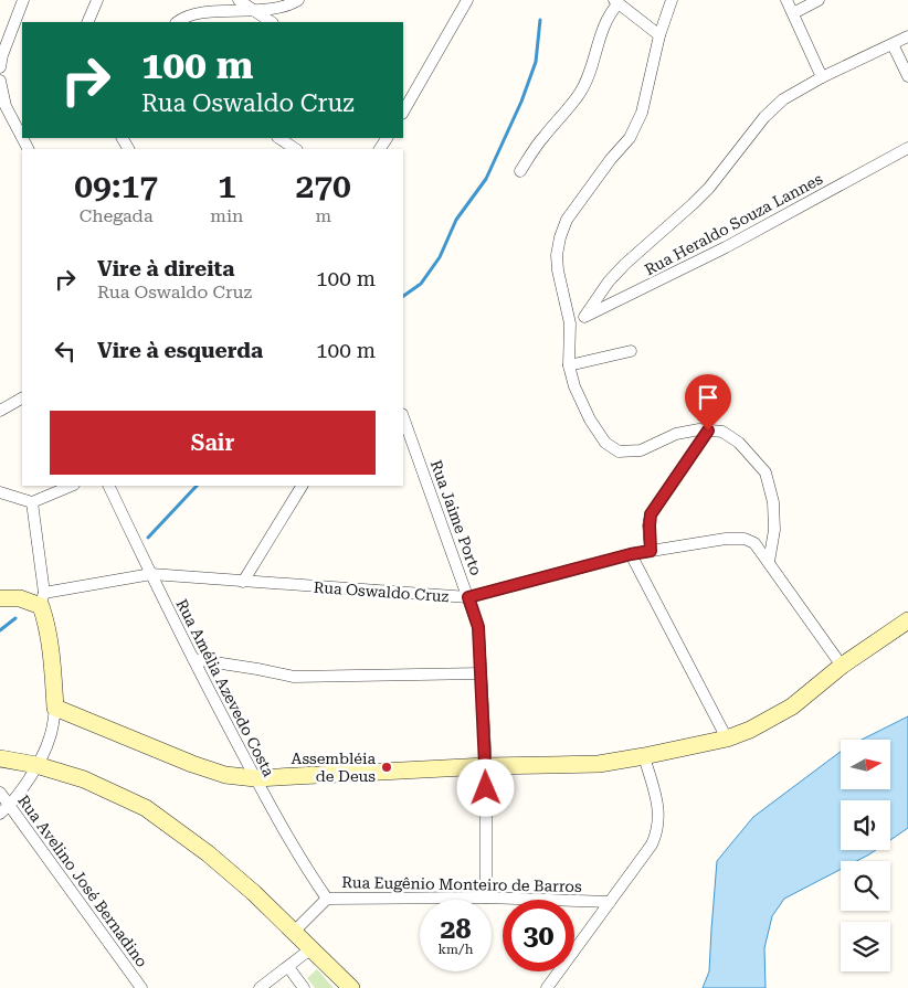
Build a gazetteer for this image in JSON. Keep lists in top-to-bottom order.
{
  "streets": {
    "main road": ["Rua Oswaldo Cruz"],
    "street": [
      "Rua Heraldo Souza Lannes",
      "Rua Jaime Porto",
      "Rua Amélia Azevedo Costa",
      "Rua Avelino José Bernadino",
      "Rua Eugênio Monteiro de Barros"
    ]
  },
  "crossings": [
    ["Rua Jaime Porto", "Rua Oswaldo Cruz"],
    ["Rua Jaime Porto", "Rua Eugênio Monteiro de Barros"],
    ["Rua Oswaldo Cruz", "Rua Amélia Azevedo Costa"],
    ["Rua Amélia Azevedo Costa", "Rua Eugênio Monteiro de Barros"]
  ],
  "places": ["Assembléia de Deus"],
  "north": "right",
  "page": {
    "turn": ["100 m", "Rua Oswaldo Cruz"],
    "eta": [
      "09:17",
      "Chegada",
      "1",
      "min",
      "270",
      "m"
    ],
    "list": [
      {
        "name": "Vire à direita",
        "note": "Rua Oswaldo Cruz",
        "value": "100 m"
      },
      {
        "name": "Vire à esquerda",
        "value": "100 m"
      }
    ],
    "buttons": "Sair",
    "speed": "28 km/h",
    "limit": "30"
  }
}
